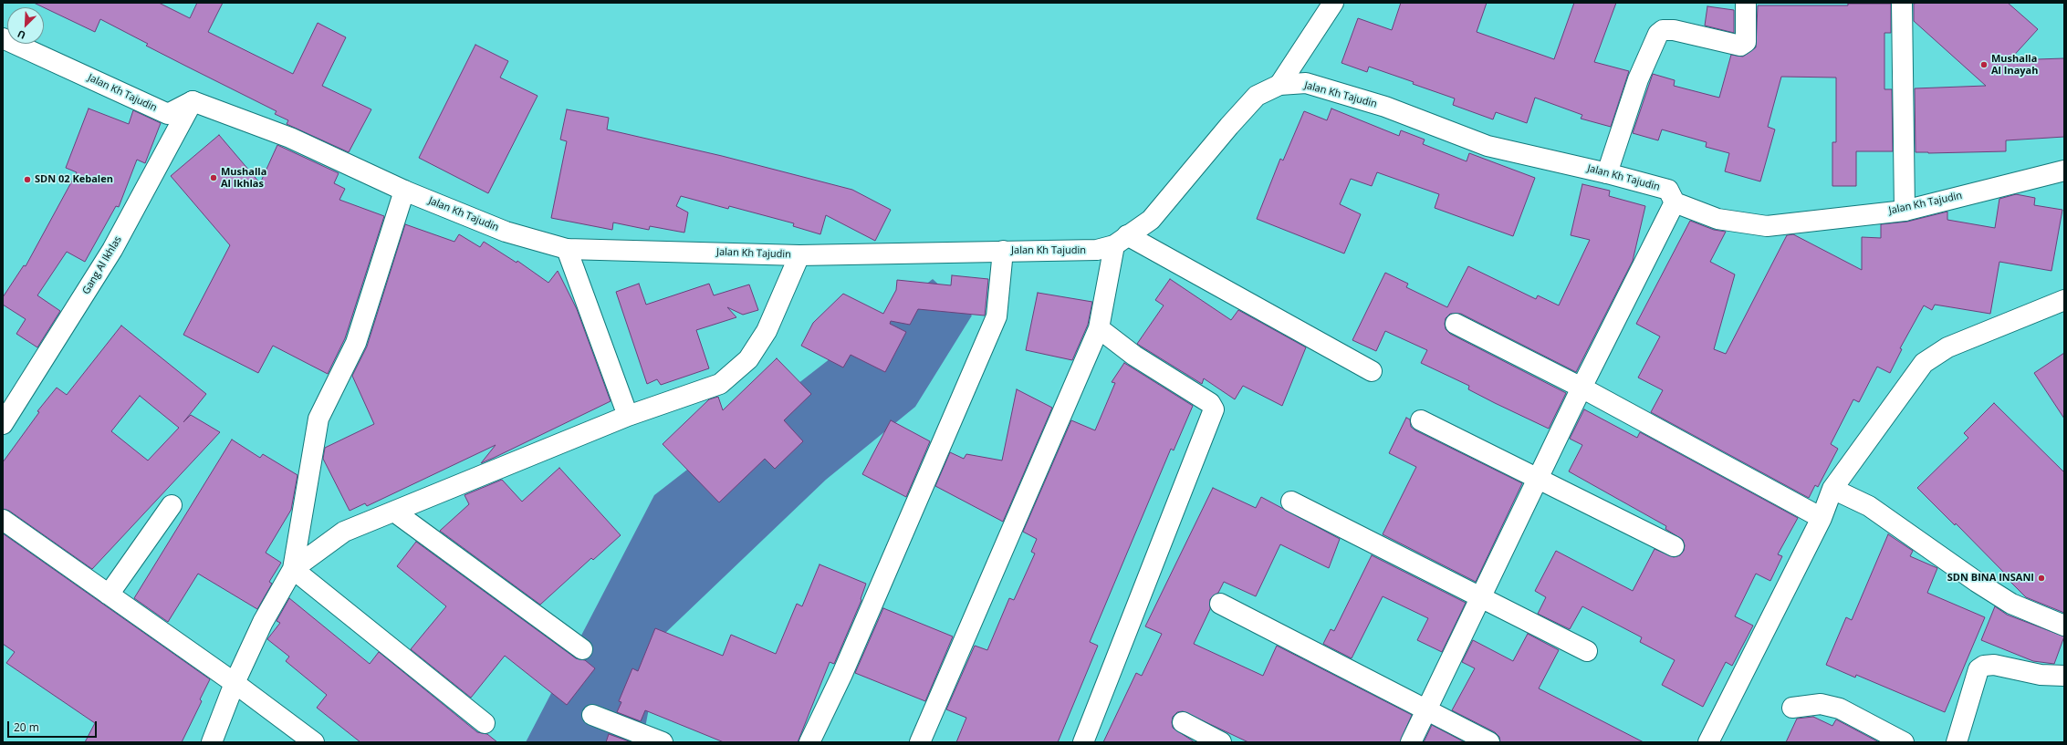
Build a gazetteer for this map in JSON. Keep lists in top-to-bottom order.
{
  "streets": {
    "street": ["Jalan Kh Tajudin", "Gang Al Ikhlas"]
  },
  "crossings": [
    ["Jalan Kh Tajudin", "Gang Al Ikhlas"]
  ],
  "places": [
    "Mushalla Al Inayah",
    "Mushalla Al Ikhlas",
    "SDN 02 Kebalen",
    "SDN BINA INSANI"
  ],
  "scale_bar": "20 m",
  "north": "bottom left"
}
